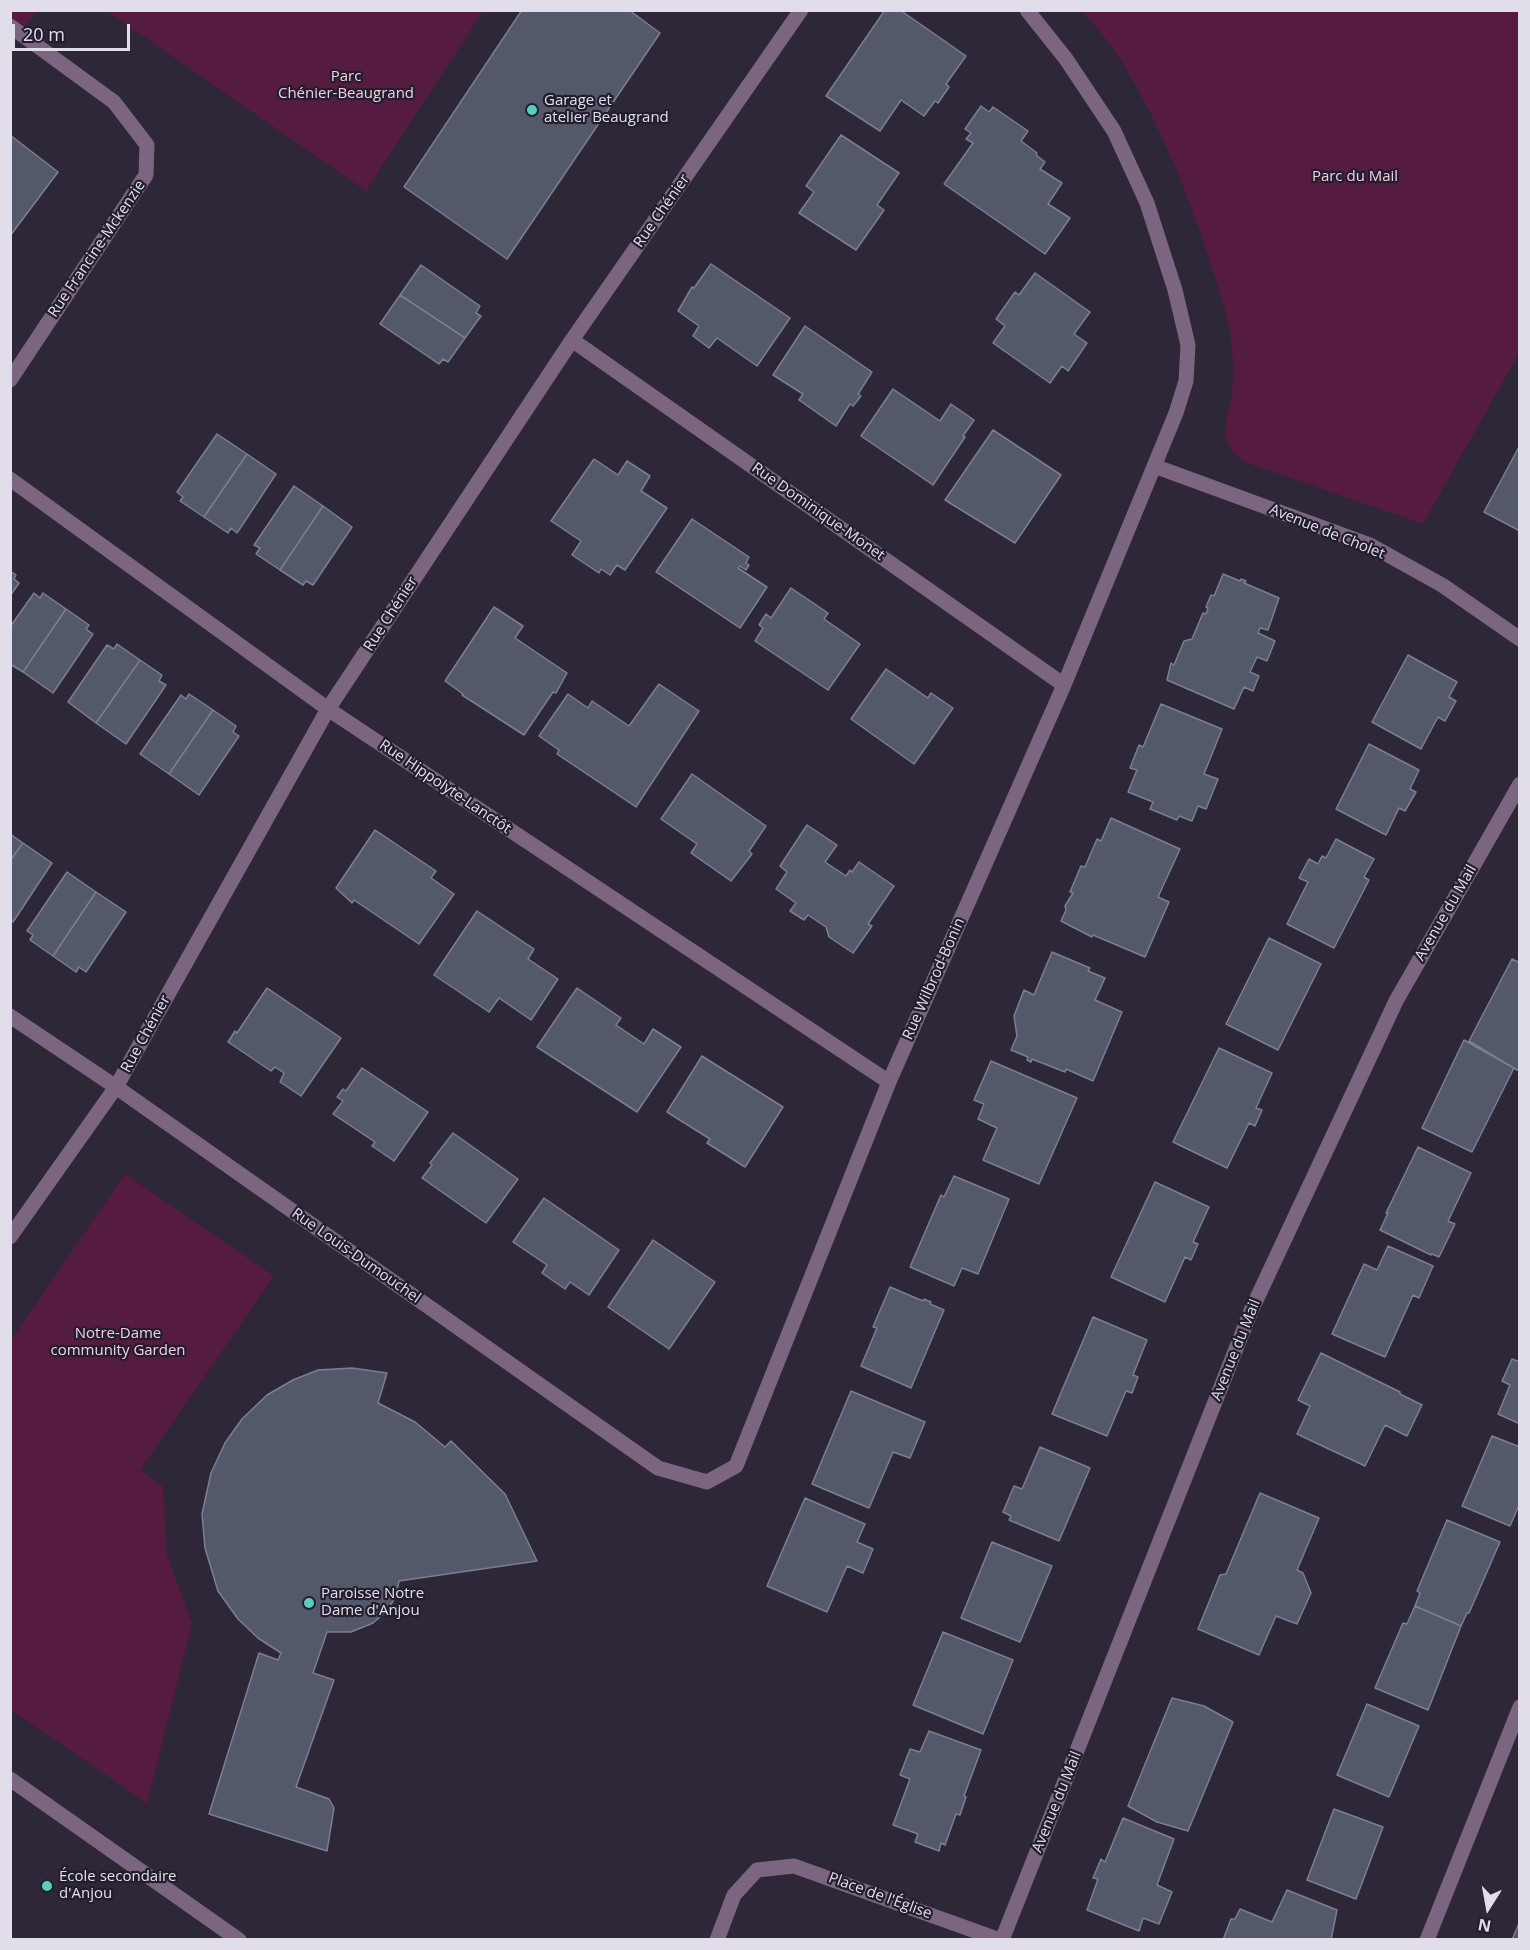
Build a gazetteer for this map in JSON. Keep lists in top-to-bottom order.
{
  "streets": {
    "street": [
      "Rue Chénier",
      "Rue Francine-Mckenzie",
      "Rue Dominique-Monet",
      "Avenue de Cholet",
      "Rue Hippolyte-Lanctôt",
      "Avenue du Mail",
      "Rue Wilbrod-Bonin",
      "Rue Louis-Dumouchel",
      "Place de l'Église"
    ]
  },
  "crossings": [
    ["Rue Chénier", "Rue Dominique-Monet"],
    ["Rue Chénier", "Rue Hippolyte-Lanctôt"],
    ["Rue Chénier", "Rue Louis-Dumouchel"],
    ["Rue Dominique-Monet", "Rue Wilbrod-Bonin"],
    ["Avenue de Cholet", "Rue Wilbrod-Bonin"],
    ["Rue Hippolyte-Lanctôt", "Rue Wilbrod-Bonin"],
    ["Avenue du Mail", "Place de l'Église"],
    ["Rue Wilbrod-Bonin", "Rue Louis-Dumouchel"]
  ],
  "parks": ["Parc Chénier-Beaugrand", "Parc du Mail", "Notre-Dame community Garden"],
  "places": ["Garage et atelier Beaugrand", "Paroisse Notre Dame d'Anjou", "École secondaire d'Anjou"],
  "scale_bar": "20 m",
  "north": "bottom"
}
